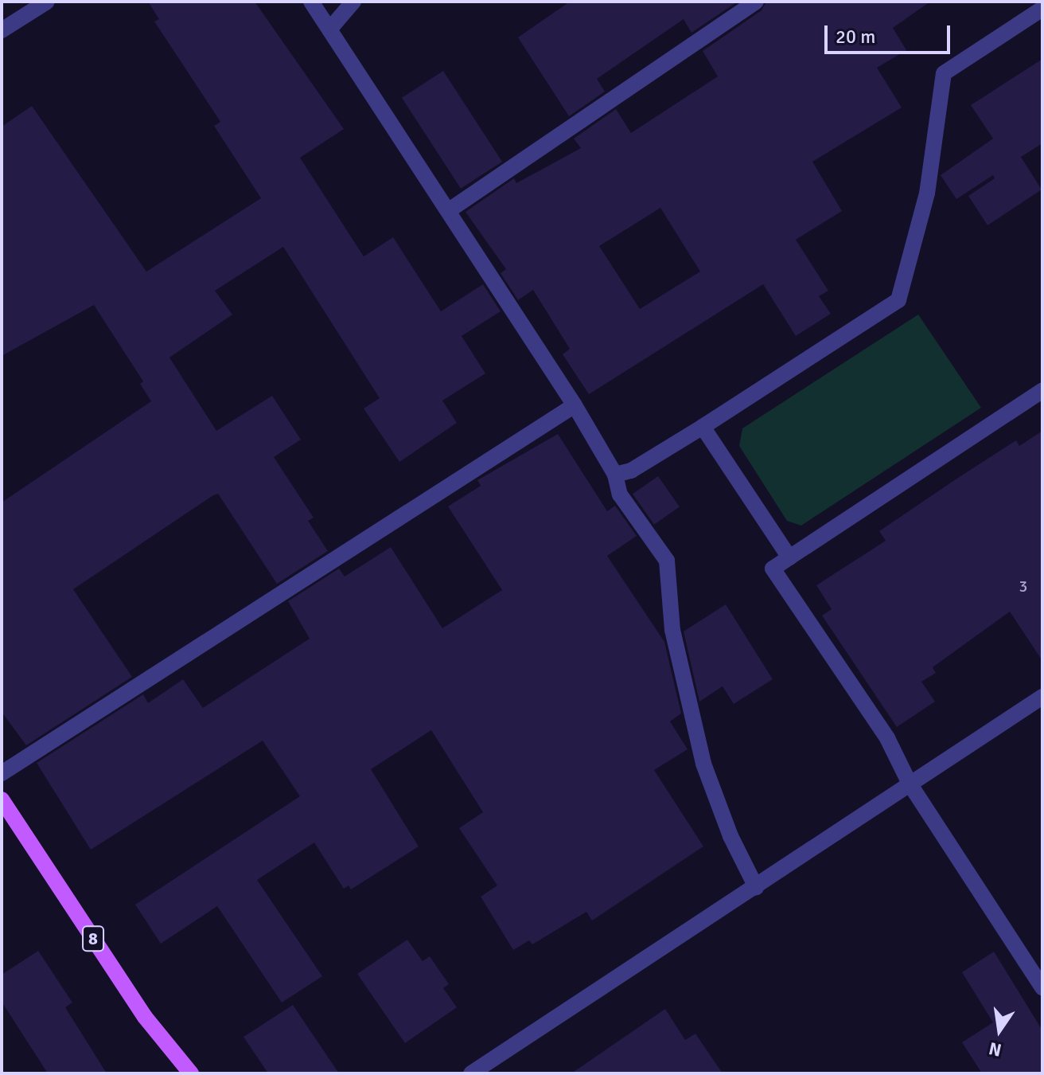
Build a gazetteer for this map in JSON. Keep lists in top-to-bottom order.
{
  "streets": {
    "main road": ["8"]
  },
  "house_numbers": ["3"],
  "scale_bar": "20 m",
  "north": "bottom"
}
